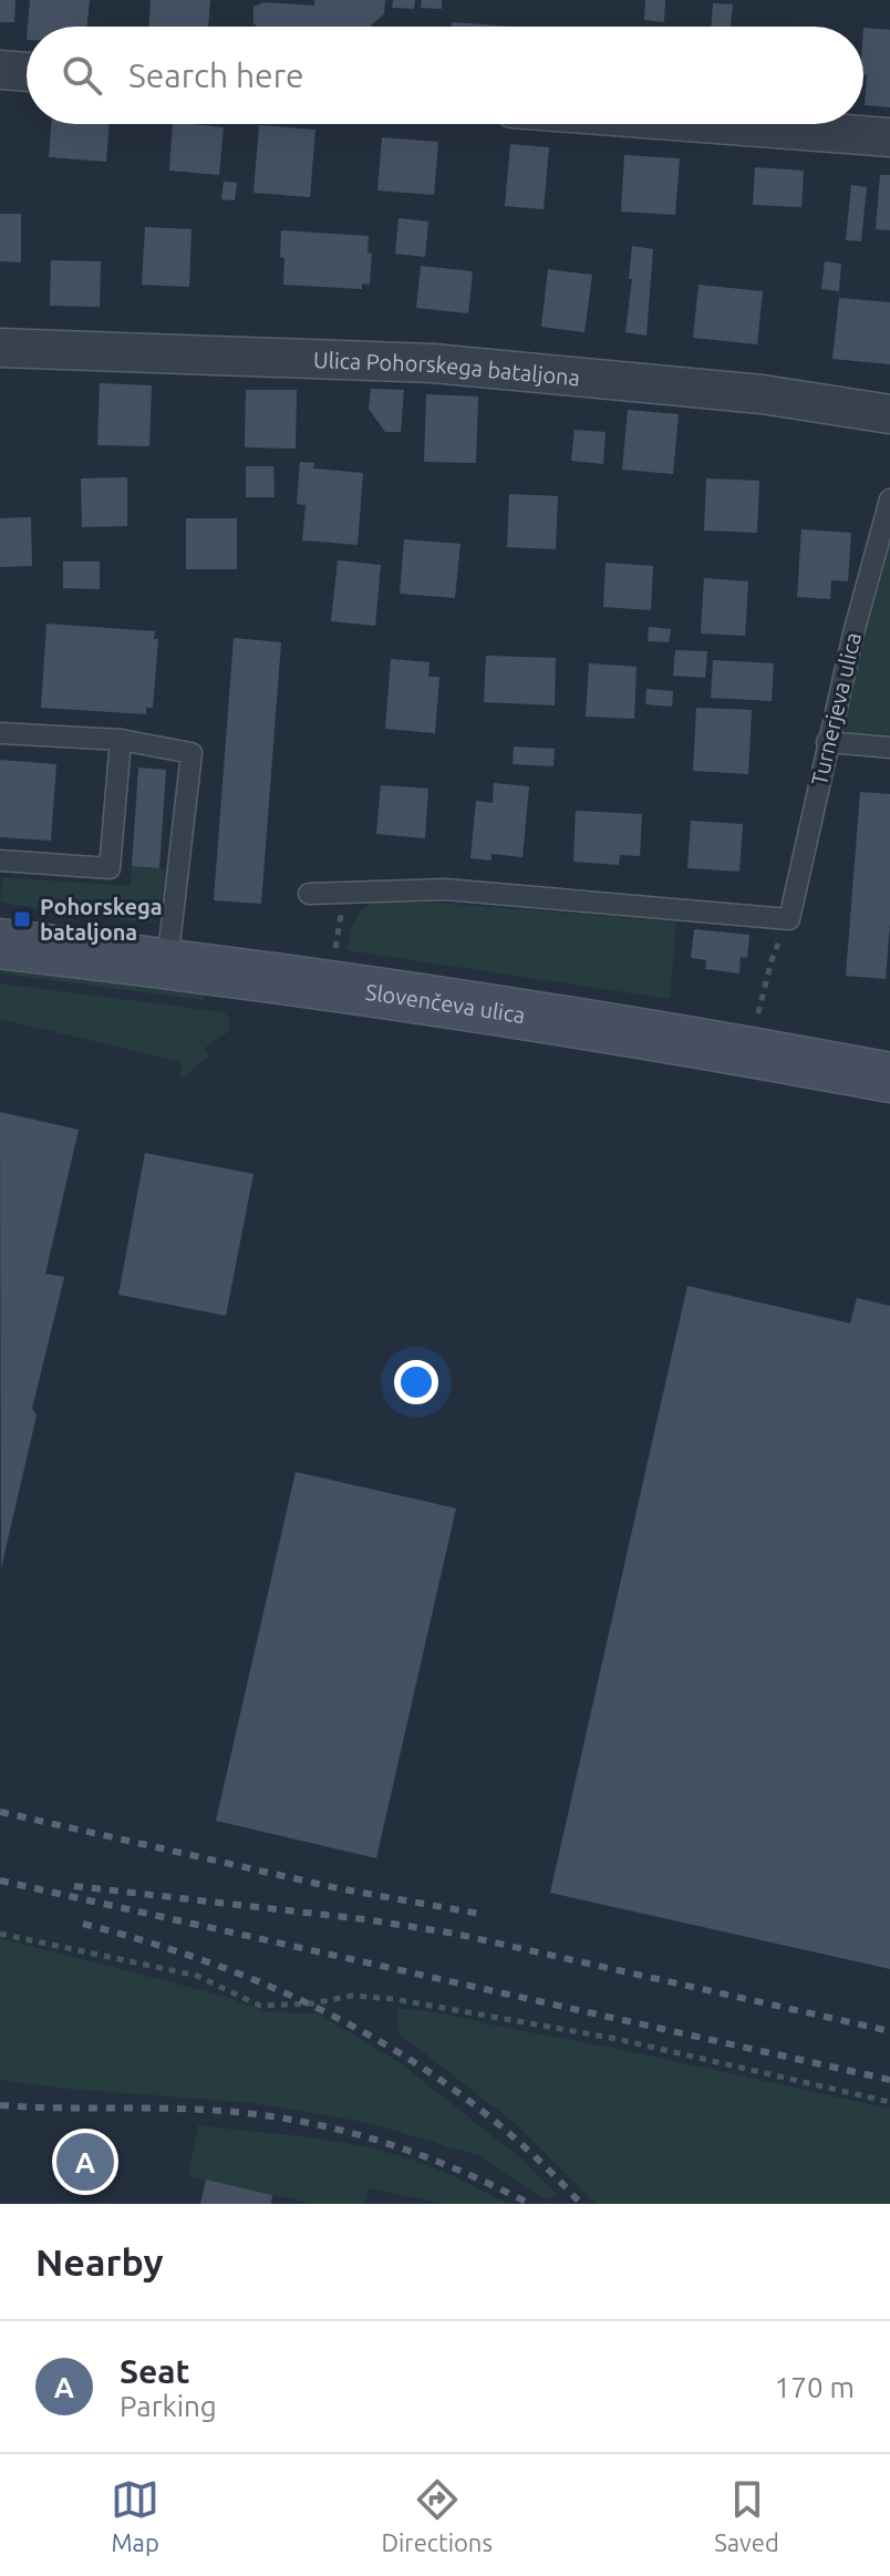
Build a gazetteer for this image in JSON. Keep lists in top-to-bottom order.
{
  "streets": {
    "street": ["Ulica Pohorskega bataljona", "Slovenčeva ulica"],
    "lane": ["Turnerjeva ulica"]
  },
  "places": {
    "transit": ["Pohorskega bataljona"]
  },
  "page": {
    "search": "Search here",
    "pins": "A",
    "heading": "Nearby",
    "list": [
      {
        "mark": "A",
        "name": "Seat",
        "note": "Parking",
        "value": "170 m"
      }
    ],
    "nav": ["Map", "Directions", "Saved"]
  }
}
